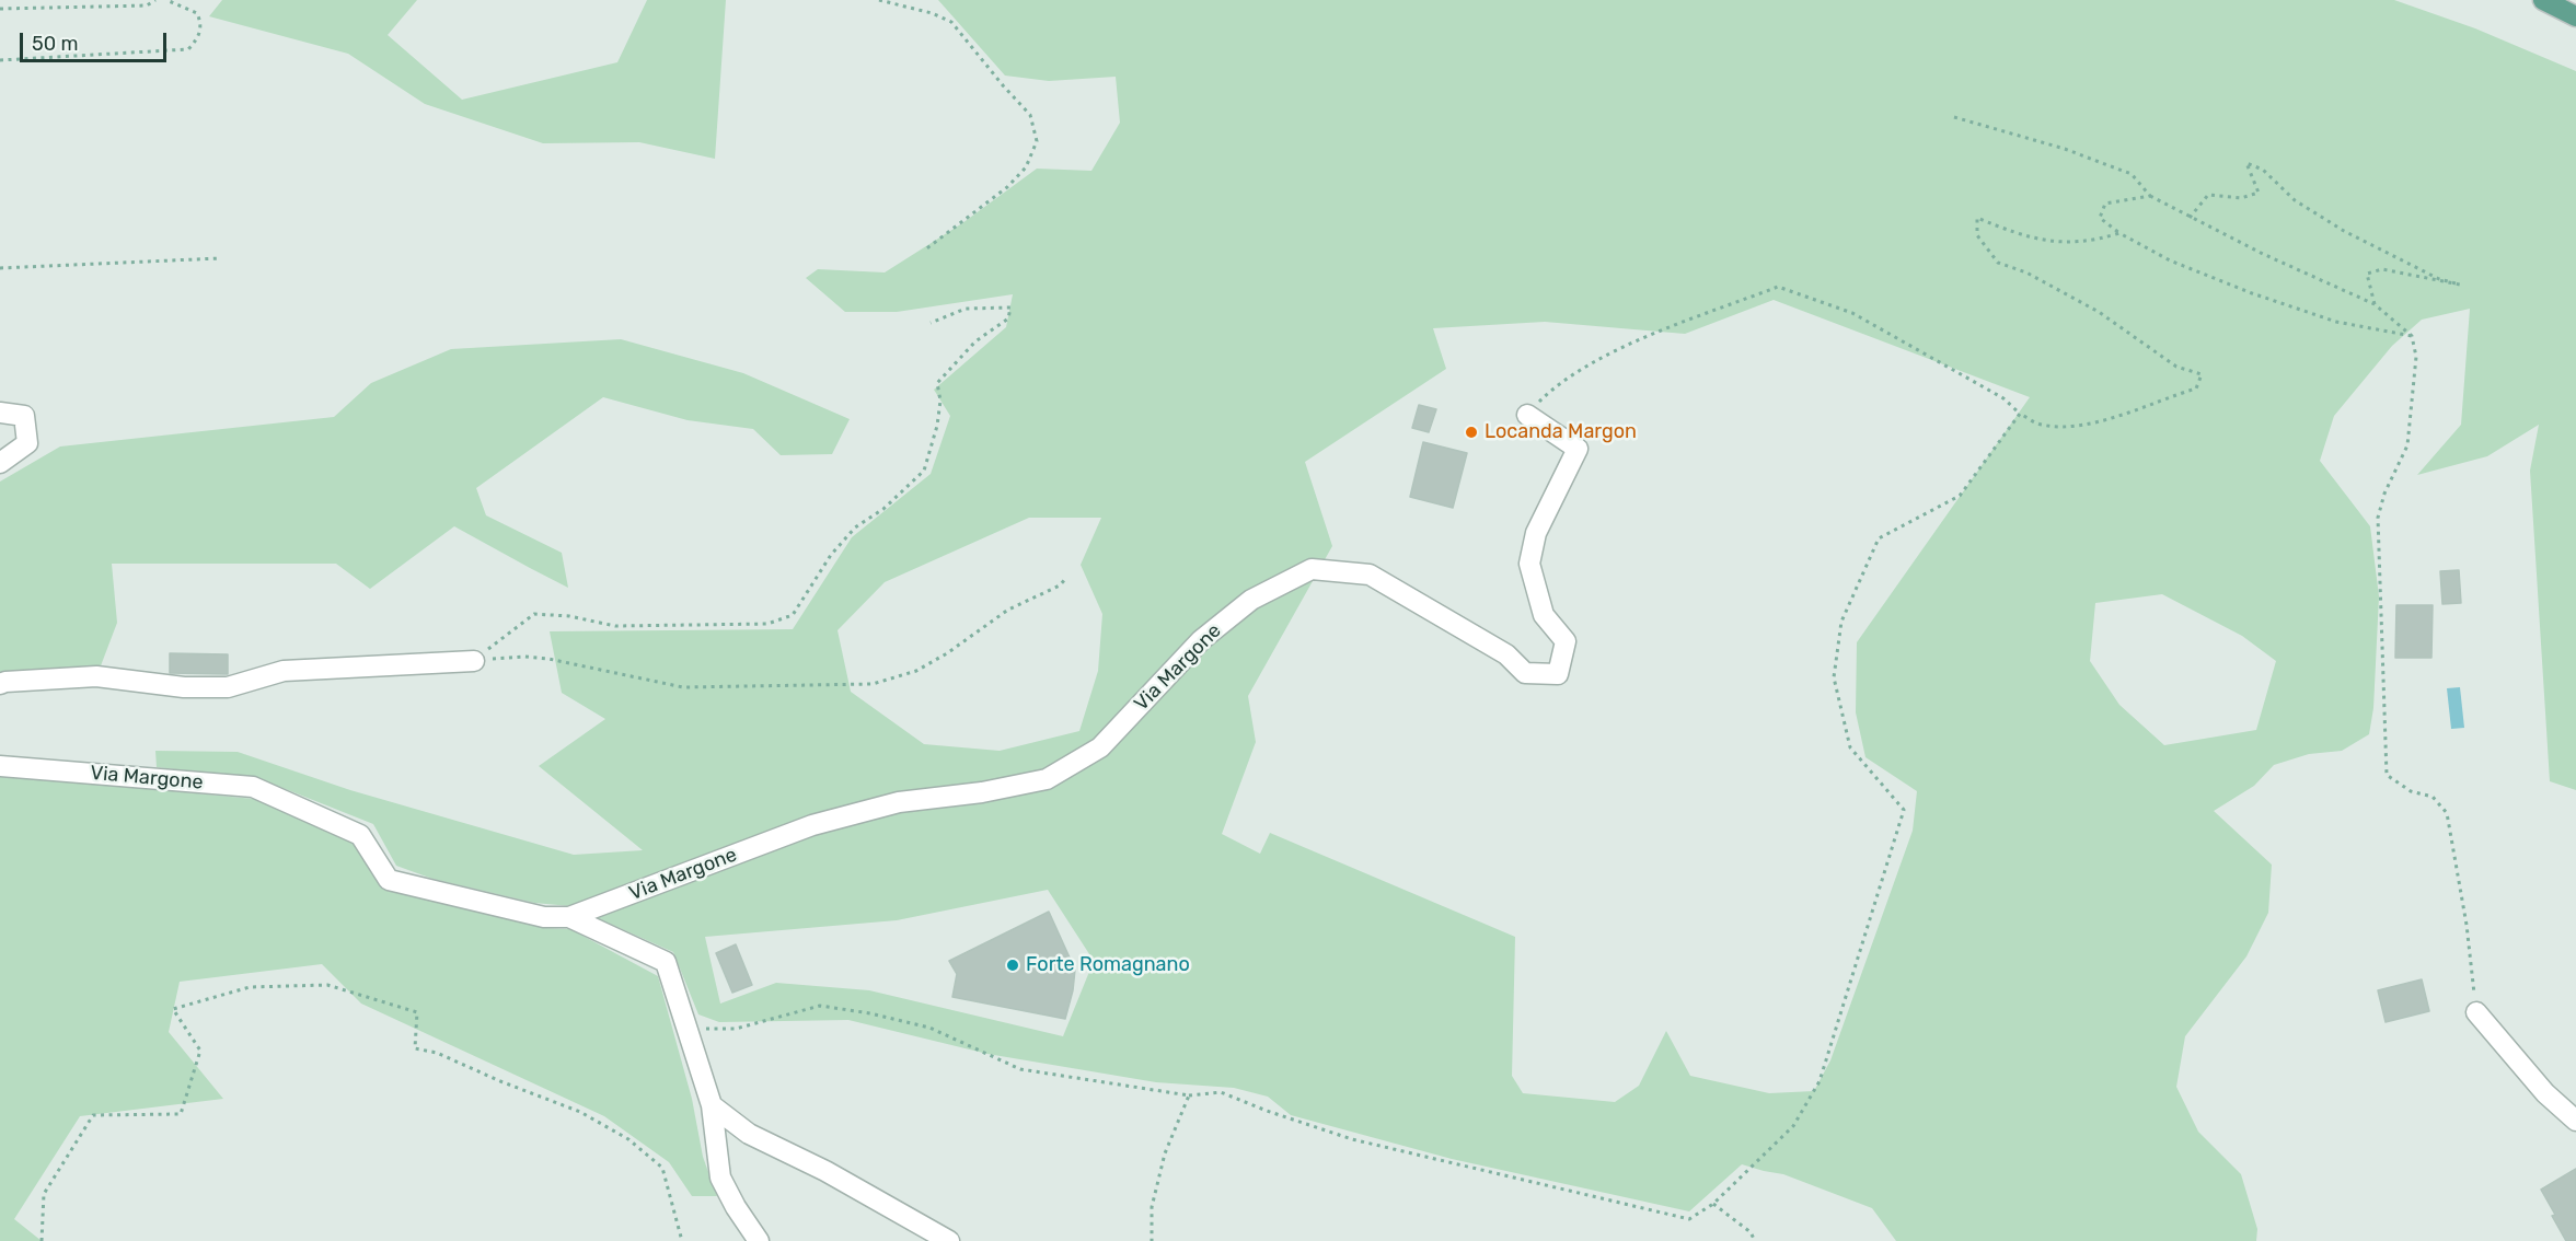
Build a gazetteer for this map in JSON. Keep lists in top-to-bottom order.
{
  "streets": {
    "street": ["Via Margone"]
  },
  "places": ["Locanda Margon", "Forte Romagnano"],
  "scale_bar": "50 m"
}
